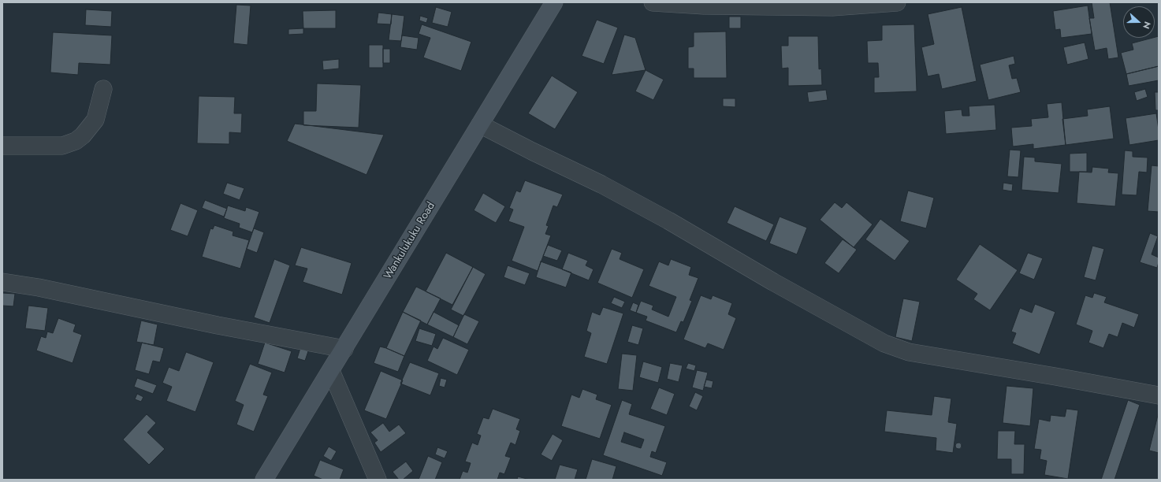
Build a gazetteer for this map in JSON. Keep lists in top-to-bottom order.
{
  "streets": {
    "main road": ["Wankulukuku Road"]
  },
  "north": "right"
}
